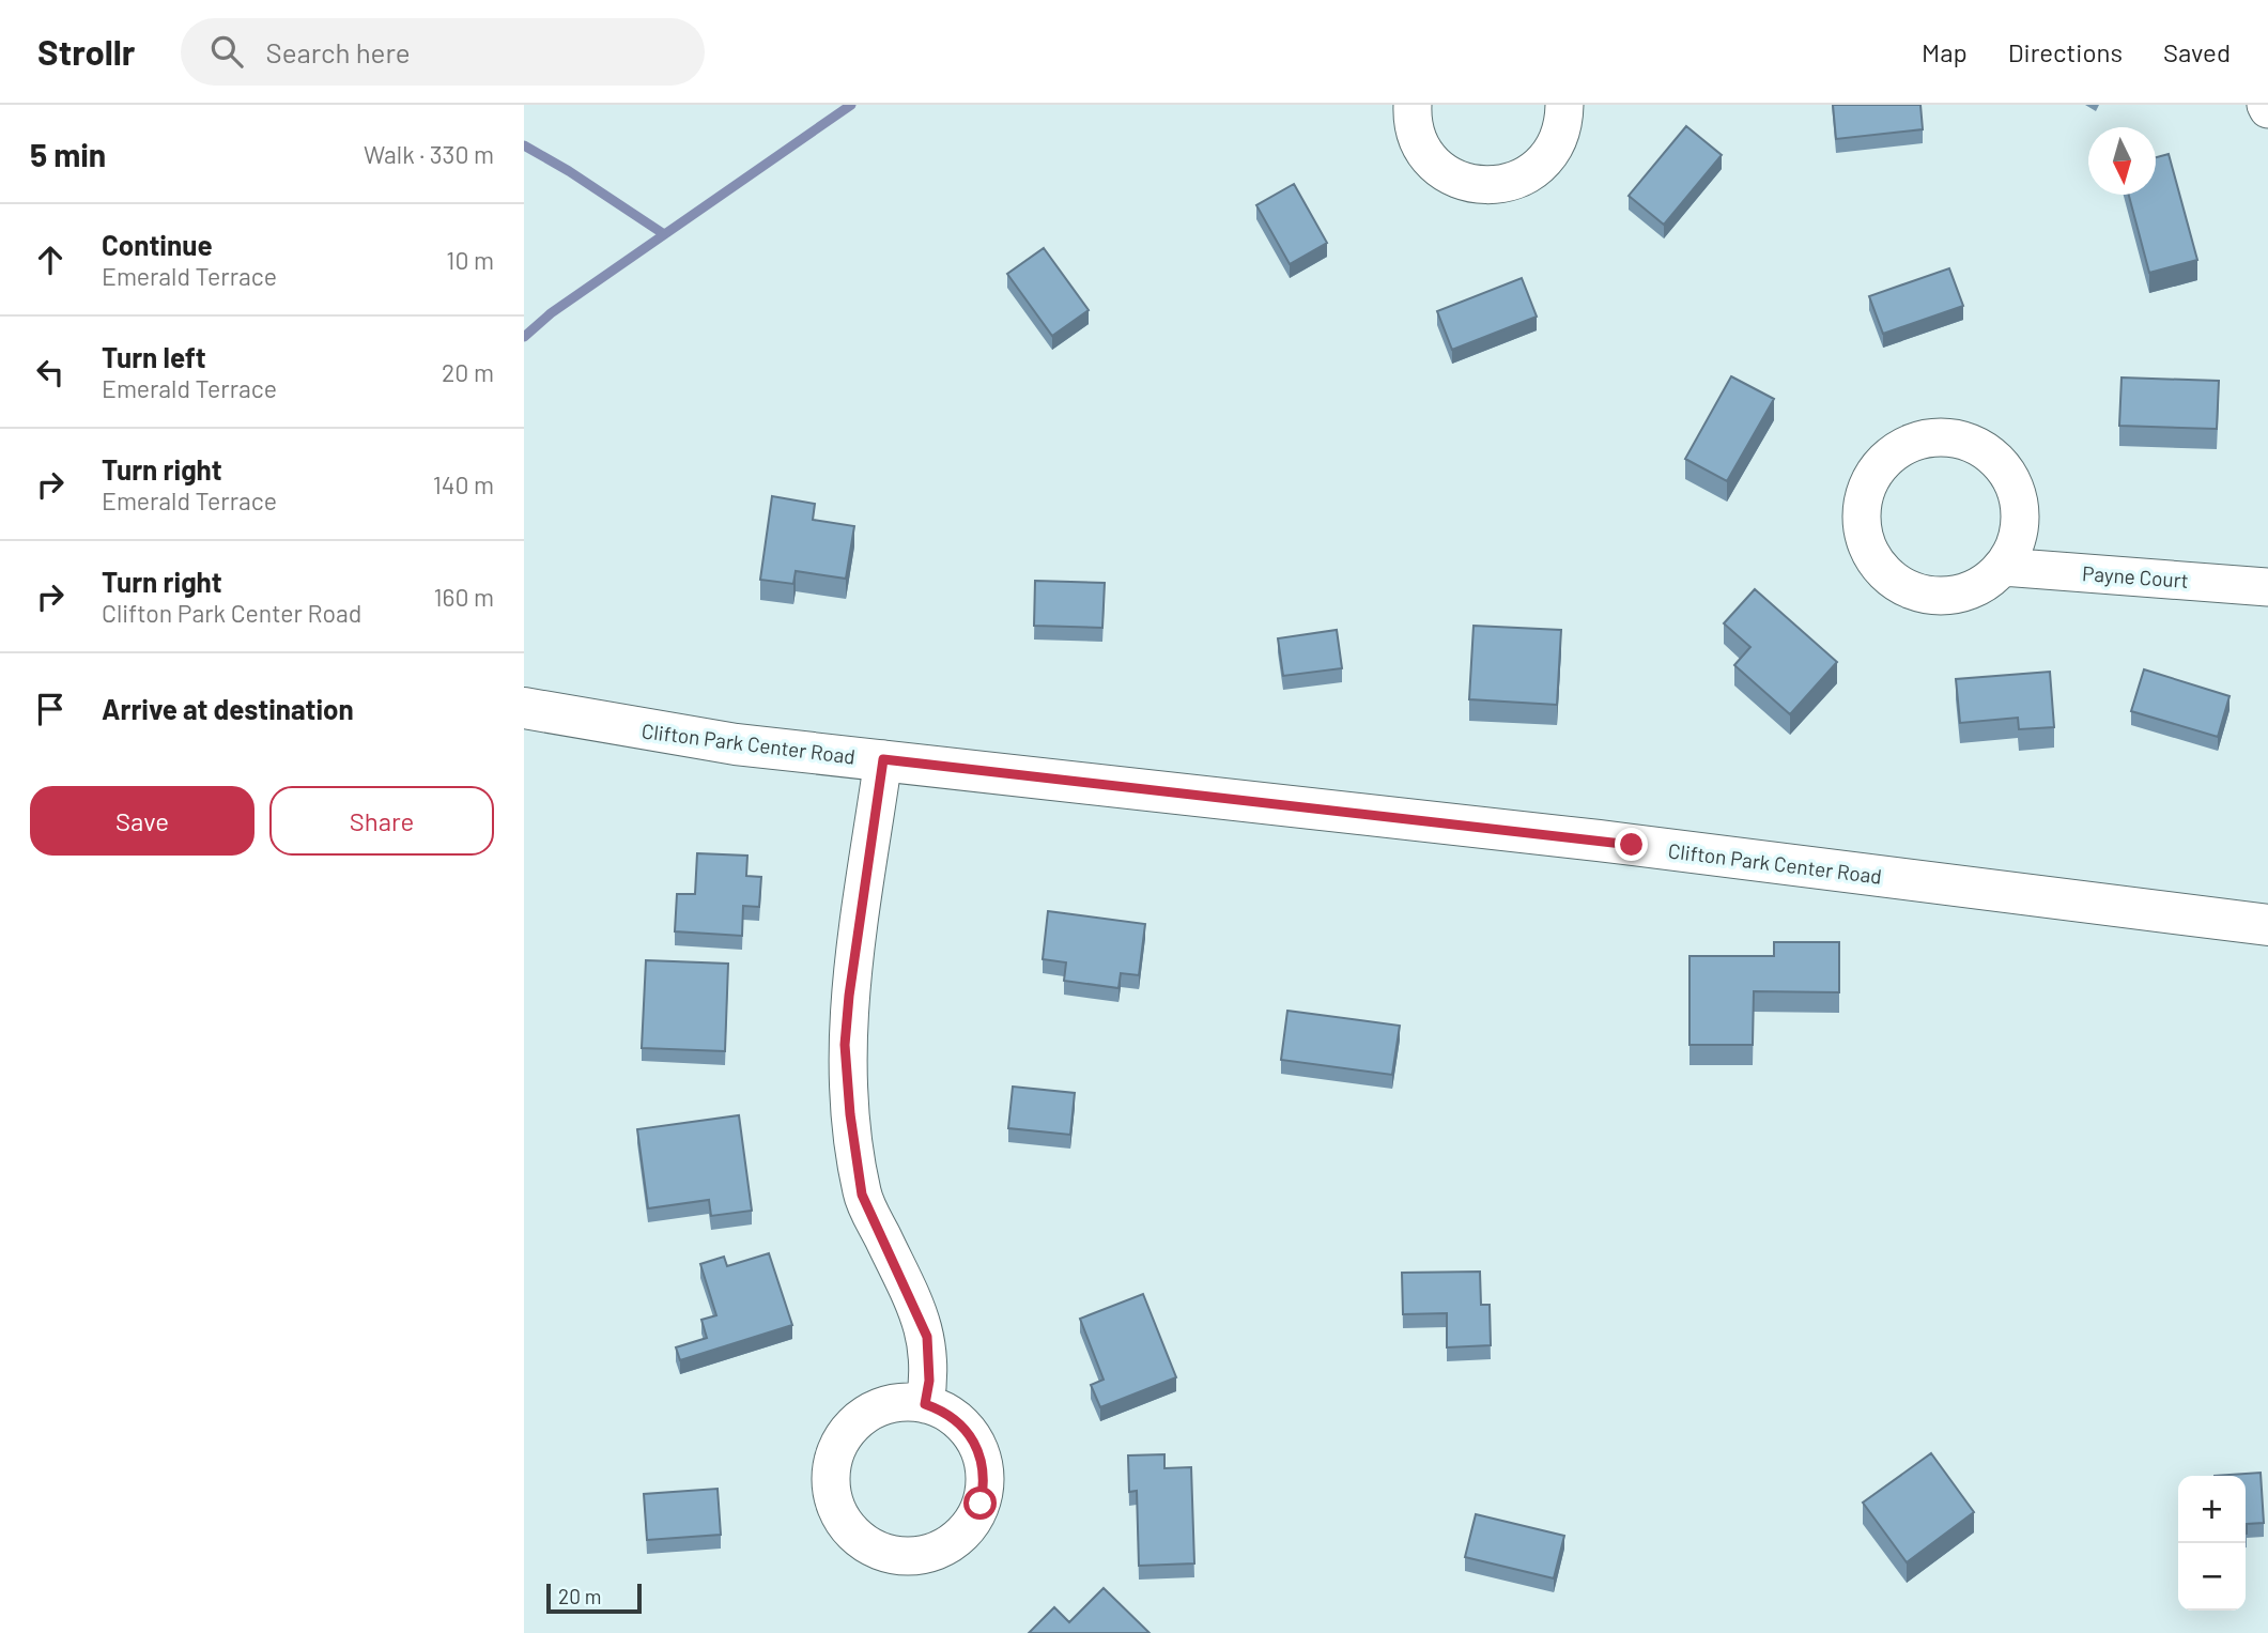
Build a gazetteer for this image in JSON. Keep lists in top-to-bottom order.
{
  "streets": {
    "street": ["Payne Court", "Clifton Park Center Road"]
  },
  "scale_bar": "20 m",
  "north": "bottom",
  "page": {
    "header": "Strollr",
    "search": "Search here",
    "nav": ["Map", "Directions", "Saved"],
    "heading": ["5 min", "Walk · 330 m"],
    "list": [
      ["Continue", "Emerald Terrace", "10 m"],
      ["Turn left", "Emerald Terrace", "20 m"],
      ["Turn right", "Emerald Terrace", "140 m"],
      ["Turn right", "Clifton Park Center Road", "160 m"],
      "Arrive at destination"
    ],
    "buttons": ["Save", "Share"],
    "map_buttons": ["+", "−"],
    "scale": "20 m"
  }
}
